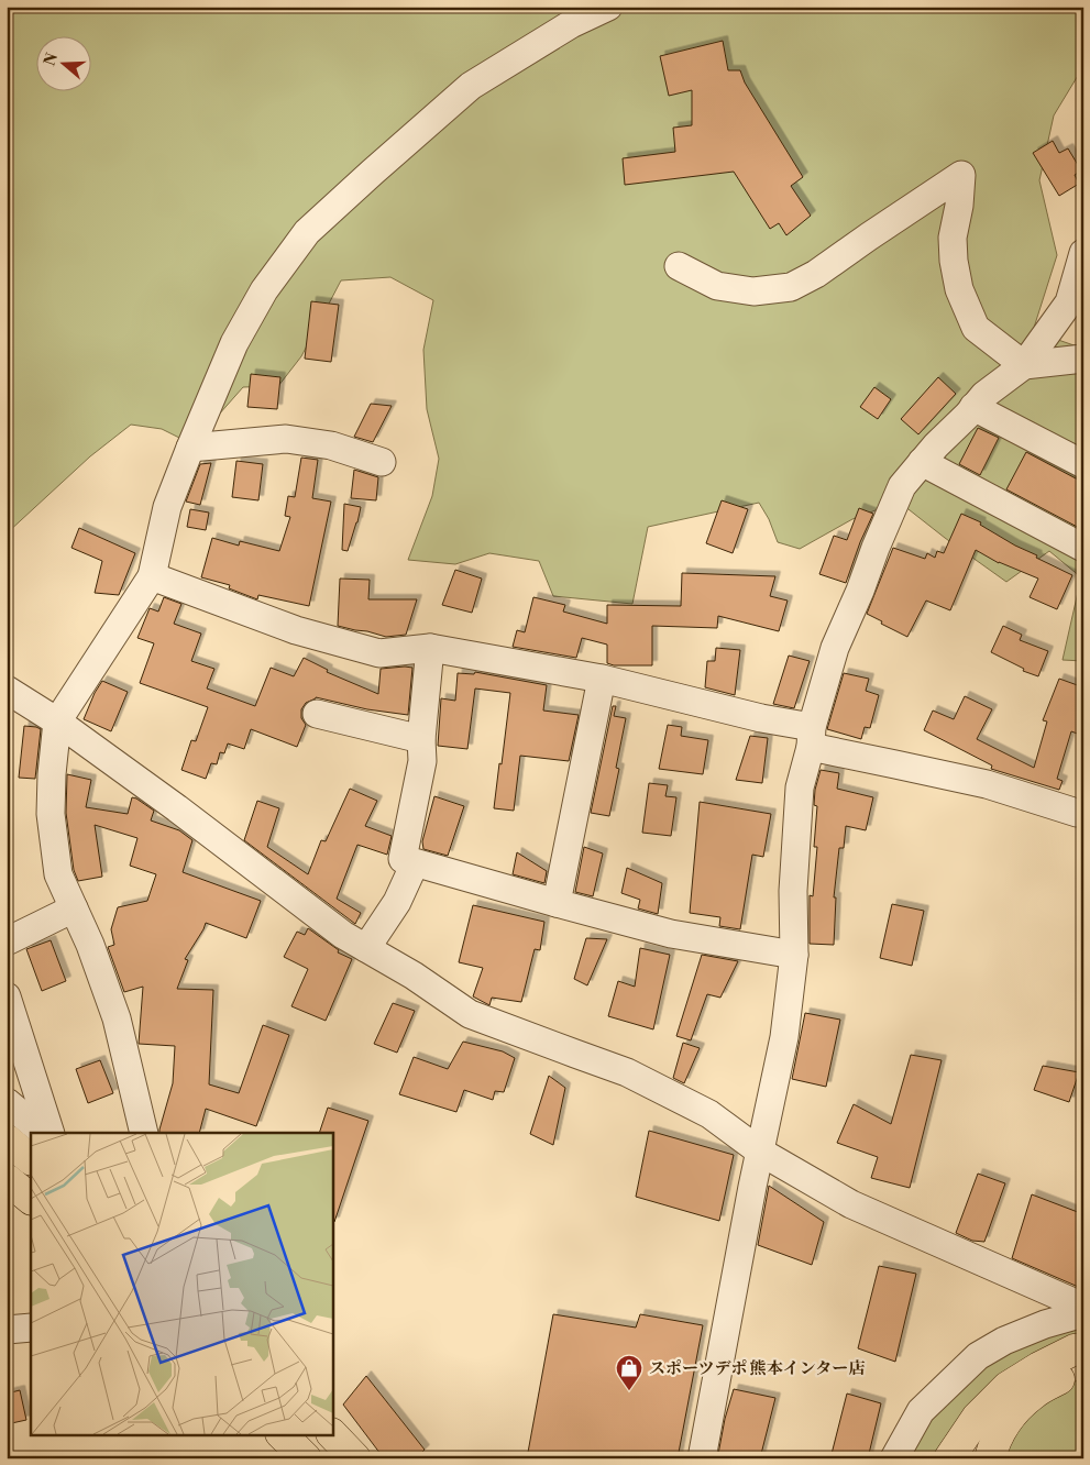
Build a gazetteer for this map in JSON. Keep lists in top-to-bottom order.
{
  "places": {
    "shop": ["スポーツデポ 熊本インター店"]
  },
  "north": "left"
}
